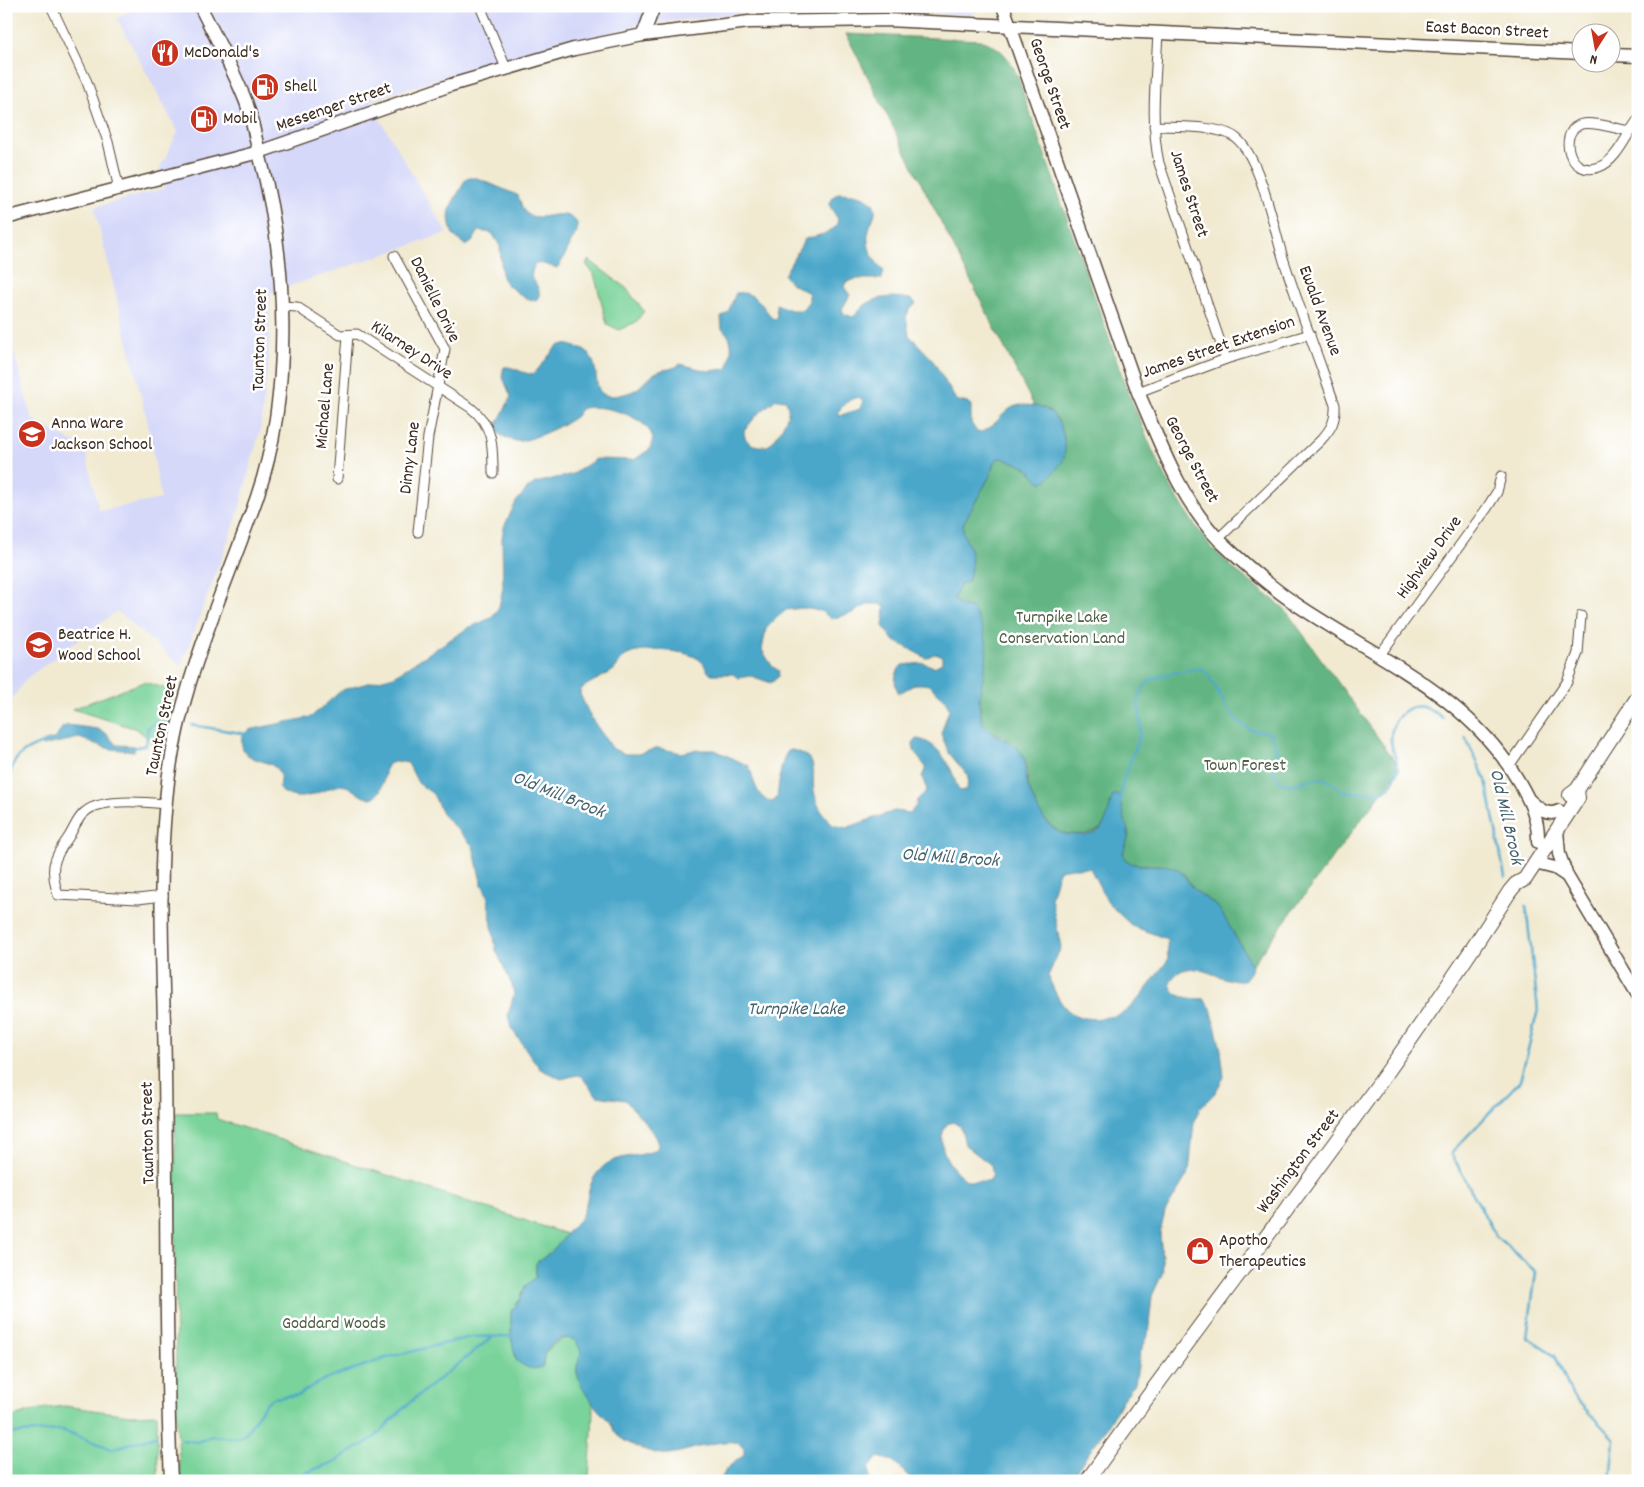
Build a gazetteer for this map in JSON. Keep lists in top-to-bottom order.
{
  "streets": {
    "main road": [
      "East Bacon Street",
      "George Street",
      "Messenger Street",
      "Taunton Street",
      "Washington Street"
    ],
    "street": [
      "James Street",
      "Danielle Drive",
      "Ewald Avenue",
      "James Street Extension",
      "Kilarney Drive",
      "Michael Lane",
      "Dinny Lane",
      "Highview Drive"
    ]
  },
  "crossings": [
    ["East Bacon Street", "George Street"],
    ["East Bacon Street", "Messenger Street"],
    ["East Bacon Street", "James Street"],
    ["George Street", "Ewald Avenue"],
    ["George Street", "James Street Extension"],
    ["George Street", "Highview Drive"],
    ["George Street", "Washington Street"],
    ["Messenger Street", "Taunton Street"],
    ["James Street", "Ewald Avenue"],
    ["James Street", "James Street Extension"],
    ["Danielle Drive", "Kilarney Drive"],
    ["Danielle Drive", "Dinny Lane"],
    ["Ewald Avenue", "James Street Extension"],
    ["Taunton Street", "Kilarney Drive"],
    ["Kilarney Drive", "Michael Lane"],
    ["Kilarney Drive", "Dinny Lane"]
  ],
  "water": ["Old Mill Brook", "Turnpike Lake"],
  "parks": ["Turnpike Lake Conservation Land", "Town Forest", "Goddard Woods"],
  "places": {
    "restaurant": ["McDonald's"],
    "fuel station": ["Shell", "Mobil"],
    "school or university": ["Anna Ware Jackson School", "Beatrice H. Wood School"],
    "shop": ["Apotho Therapeutics"]
  },
  "north": "bottom"
}
